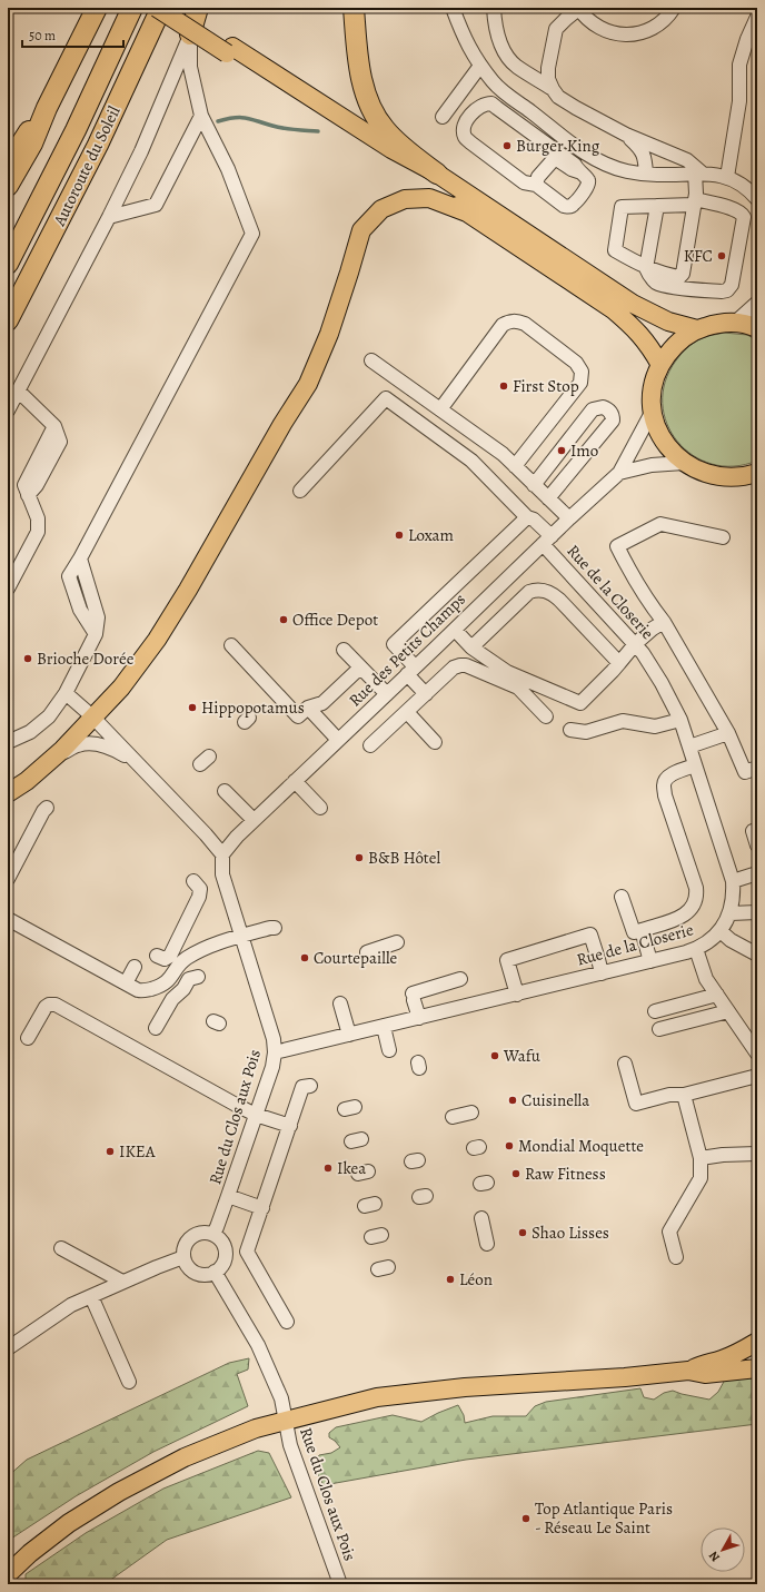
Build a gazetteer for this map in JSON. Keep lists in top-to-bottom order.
{
  "streets": {
    "highway": ["Autoroute du Soleil"],
    "street": ["Rue de la Closerie", "Rue des Petits Champs", "Rue du Clos aux Pois"]
  },
  "crossings": [
    ["Rue de la Closerie", "Rue des Petits Champs"],
    ["Rue de la Closerie", "Rue du Clos aux Pois"],
    ["Rue des Petits Champs", "Rue du Clos aux Pois"]
  ],
  "places": [
    "Burger King",
    "KFC",
    "First Stop",
    "Imo",
    "Loxam",
    "Office Depot",
    "Brioche Dorée",
    "Hippopotamus",
    "B&B Hôtel",
    "Courtepaille",
    "Wafu",
    "Cuisinella",
    "Mondial Moquette",
    "IKEA",
    "Ikea",
    "Raw Fitness",
    "Shao Lisses",
    "Léon",
    "Top Atlantique Paris - Réseau Le Saint"
  ],
  "scale_bar": "50 m",
  "north": "bottom left"
}
